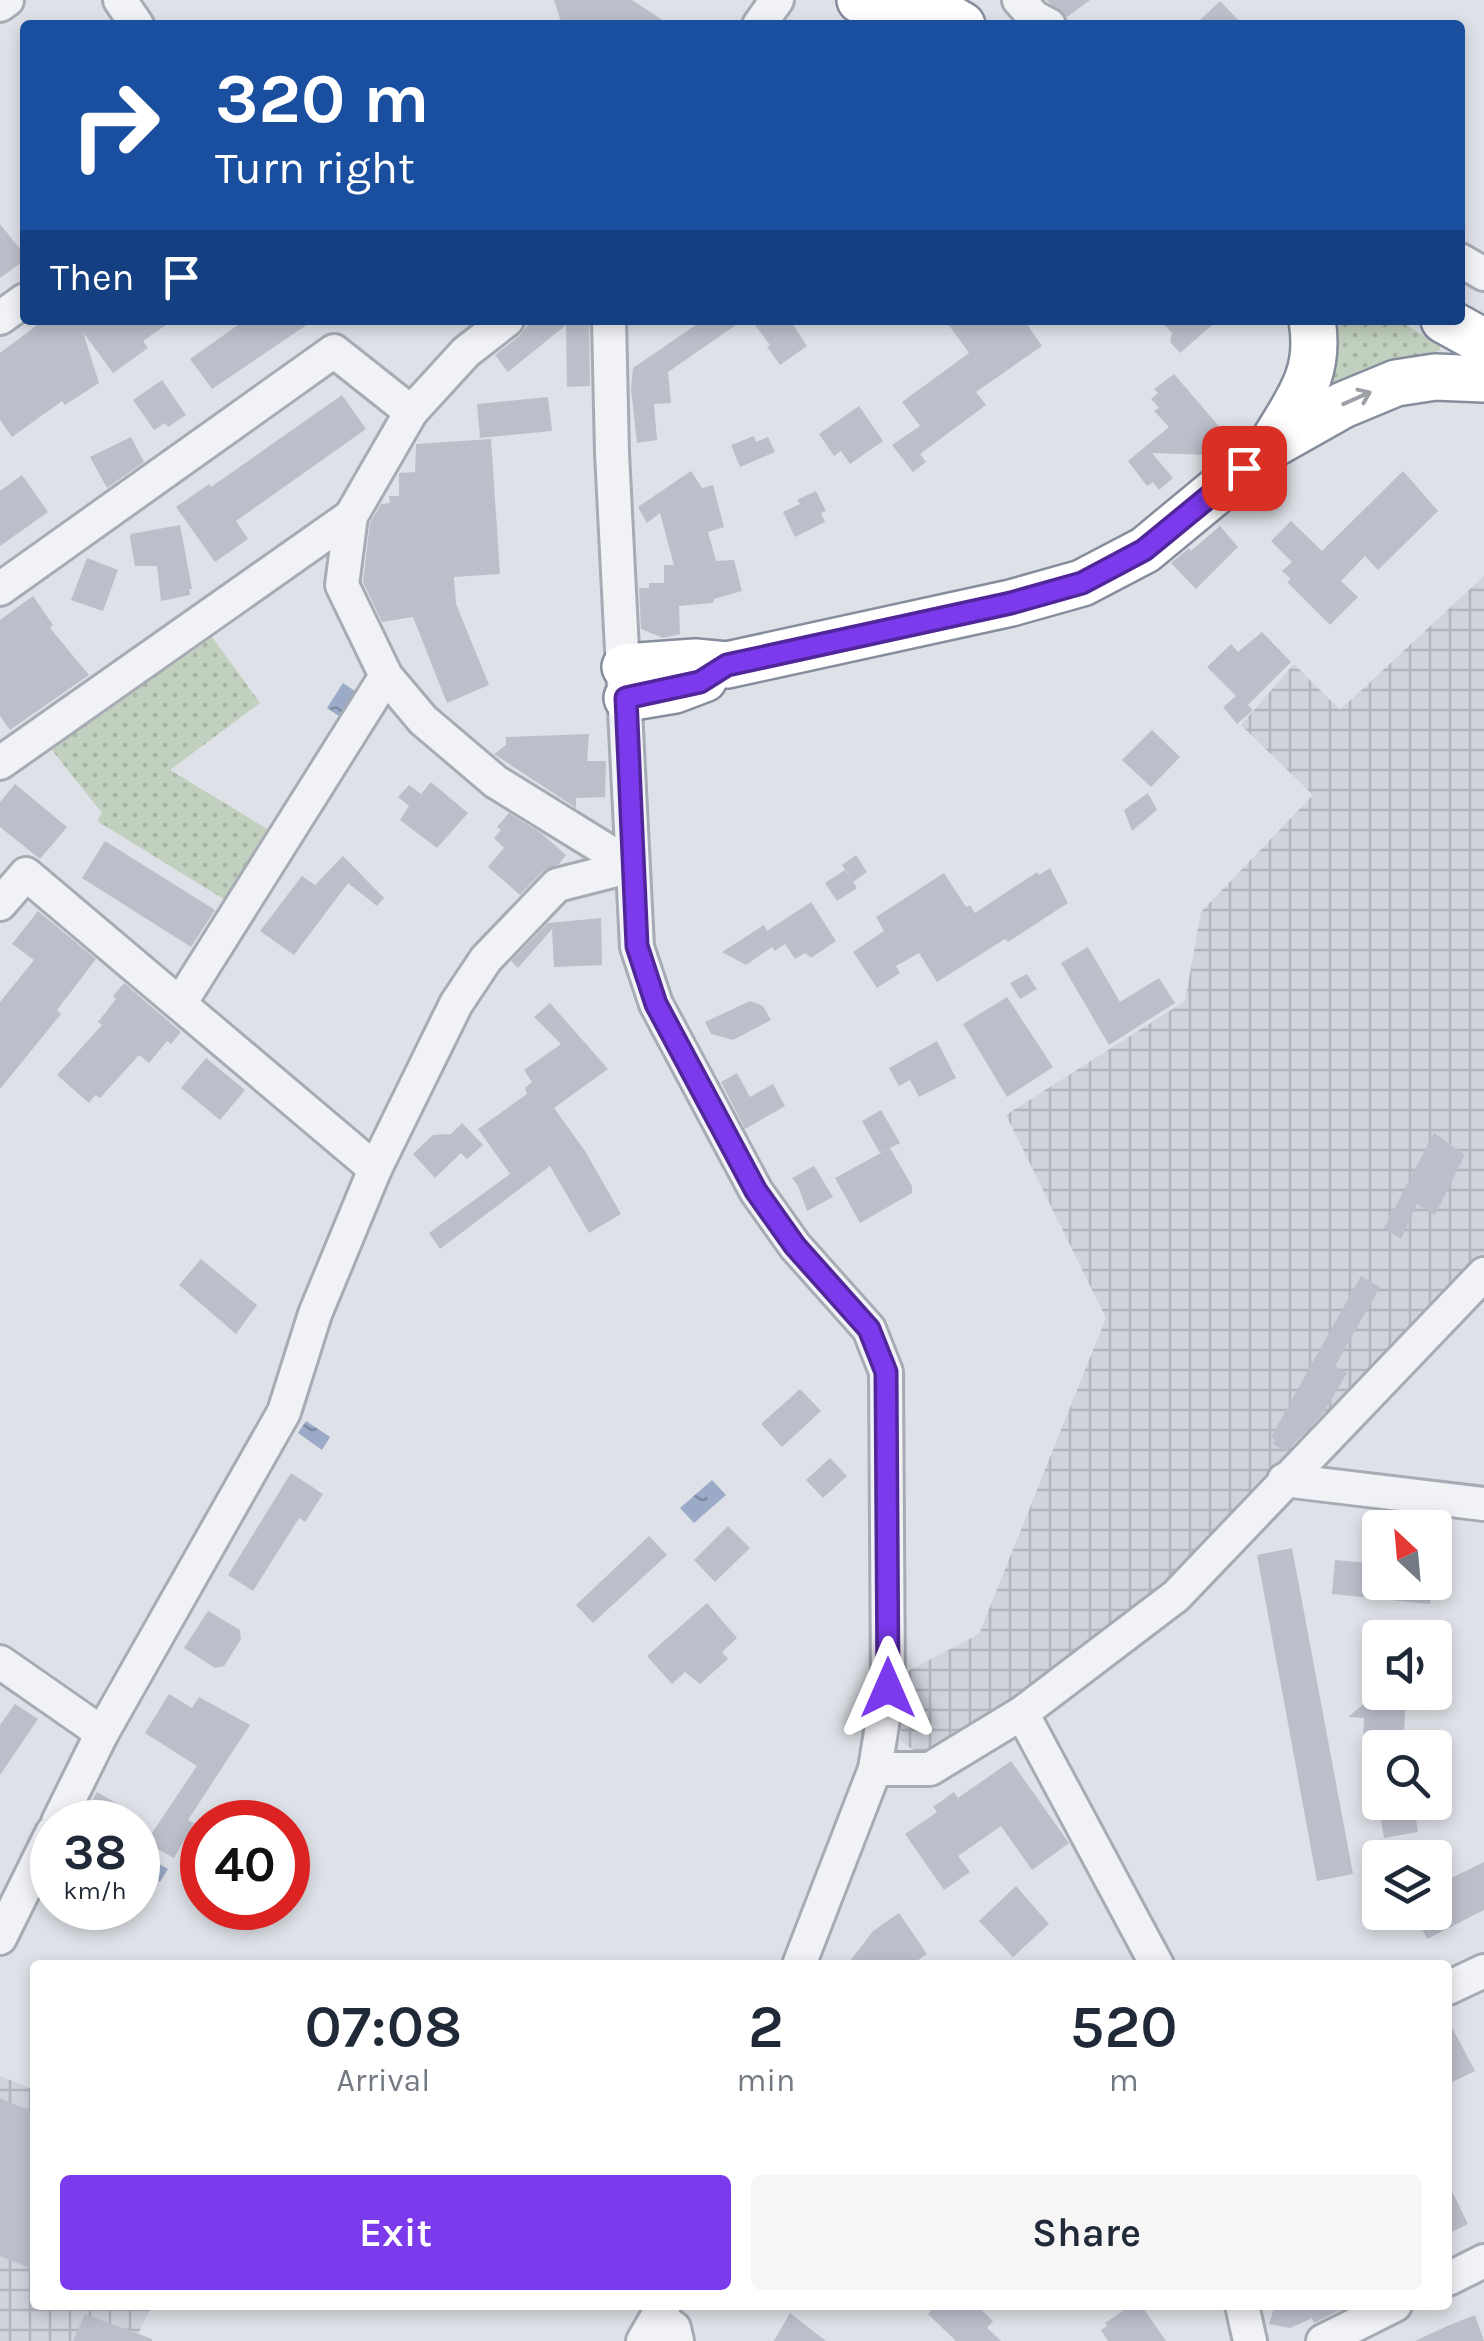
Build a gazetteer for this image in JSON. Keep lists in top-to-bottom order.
{
  "north": "top left",
  "page": {
    "turn": ["320 m", "Turn right"],
    "then": "Then",
    "speed": "38 km/h",
    "limit": "40",
    "eta": [
      "07:08",
      "Arrival",
      "2",
      "min",
      "520",
      "m"
    ],
    "buttons": ["Exit", "Share"]
  }
}
